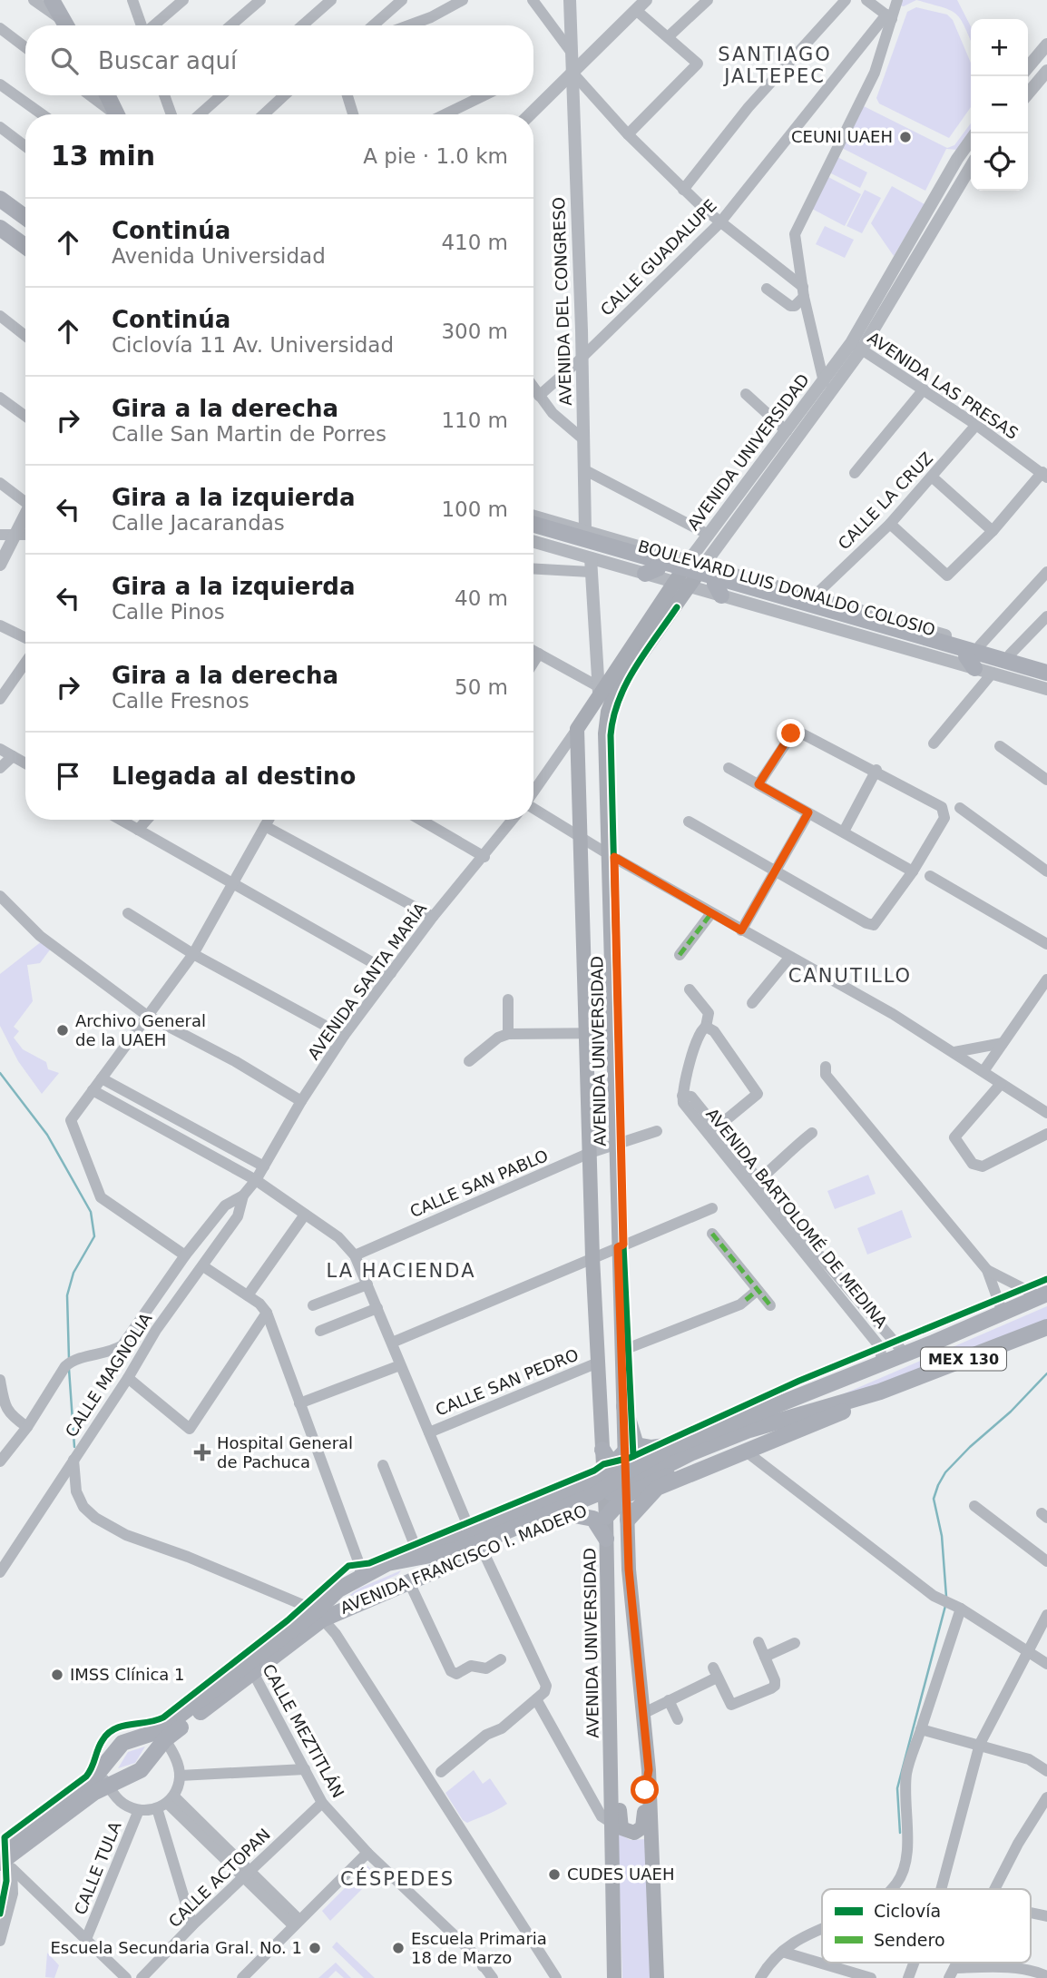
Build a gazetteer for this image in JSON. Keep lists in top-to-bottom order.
{
  "streets": {
    "main road": ["AVENIDA UNIVERSIDAD", "MEX 130", "AVENIDA FRANCISCO I. MADERO"],
    "street": [
      "CALLE GUADALUPE",
      "AVENIDA DEL CONGRESO",
      "AVENIDA LAS PRESAS",
      "CALLE LA CRUZ",
      "BOULEVARD LUIS DONALDO COLOSIO",
      "AVENIDA SANTA MARÍA",
      "CALLE SAN PABLO",
      "AVENIDA BARTOLOMÉ DE MEDINA",
      "CALLE MAGNOLIA",
      "CALLE SAN PEDRO",
      "CALLE MEZTITLÁN",
      "CALLE TULA",
      "CALLE ACTOPAN"
    ]
  },
  "crossings": [
    ["CALLE GUADALUPE", "AVENIDA DEL CONGRESO"],
    ["AVENIDA DEL CONGRESO", "BOULEVARD LUIS DONALDO COLOSIO"],
    ["AVENIDA LAS PRESAS", "AVENIDA UNIVERSIDAD"],
    ["AVENIDA LAS PRESAS", "CALLE LA CRUZ"],
    ["AVENIDA UNIVERSIDAD", "BOULEVARD LUIS DONALDO COLOSIO"],
    ["AVENIDA UNIVERSIDAD", "CALLE SAN PABLO"],
    ["AVENIDA UNIVERSIDAD", "CALLE SAN PEDRO"],
    ["CALLE LA CRUZ", "BOULEVARD LUIS DONALDO COLOSIO"],
    ["AVENIDA SANTA MARÍA", "CALLE MAGNOLIA"],
    ["AVENIDA BARTOLOMÉ DE MEDINA", "MEX 130"],
    ["MEX 130", "AVENIDA FRANCISCO I. MADERO"],
    ["AVENIDA FRANCISCO I. MADERO", "CALLE MEZTITLÁN"],
    ["CALLE MEZTITLÁN", "CALLE ACTOPAN"]
  ],
  "districts": [
    "SANTIAGO JALTEPEC",
    "CANUTILLO",
    "LA HACIENDA",
    "CÉSPEDES"
  ],
  "places": {
    "other": [
      "CEUNI UAEH",
      "Archivo General de la UAEH",
      "IMSS Clínica 1",
      "CUDES UAEH",
      "Escuela Secundaria Gral. No. 1",
      "Escuela Primaria 18 de Marzo"
    ],
    "health": ["Hospital General de Pachuca"]
  },
  "legend": ["Ciclovía", "Sendero"],
  "page": {
    "map_buttons": ["+", "−"],
    "search": "Buscar aquí",
    "heading": ["13 min", "A pie · 1.0 km"],
    "list": [
      ["Continúa", "Avenida Universidad", "410 m"],
      ["Continúa", "Ciclovía 11 Av. Universidad", "300 m"],
      ["Gira a la derecha", "Calle San Martin de Porres", "110 m"],
      ["Gira a la izquierda", "Calle Jacarandas", "100 m"],
      ["Gira a la izquierda", "Calle Pinos", "40 m"],
      ["Gira a la derecha", "Calle Fresnos", "50 m"],
      "Llegada al destino"
    ]
  }
}
